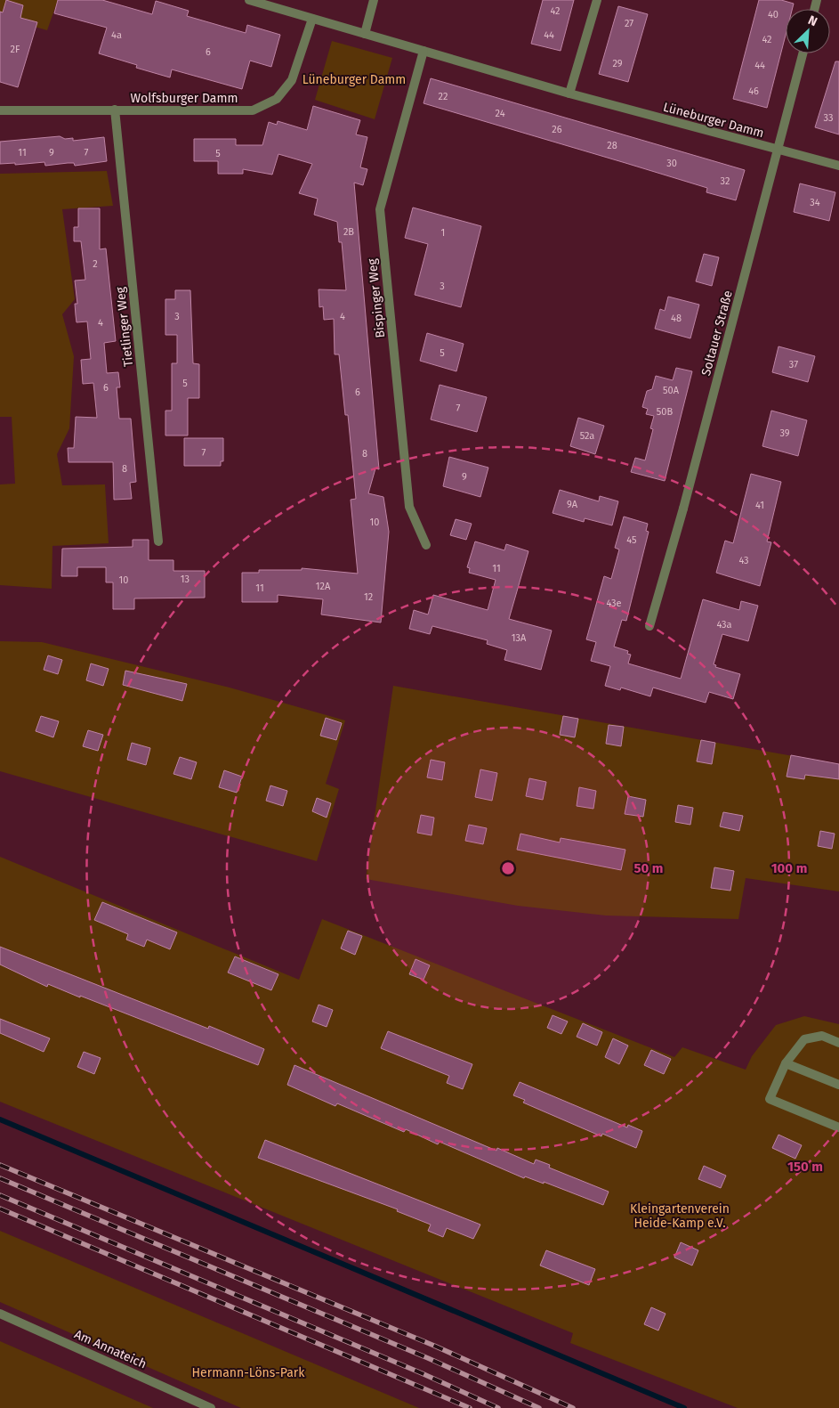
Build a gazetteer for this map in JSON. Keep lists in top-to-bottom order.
{
  "streets": {
    "street": [
      "Wolfsburger Damm",
      "Lüneburger Damm",
      "Bispinger Weg",
      "Tietlinger Weg",
      "Soltauer Straße",
      "Am Annateich"
    ]
  },
  "crossings": [
    ["Wolfsburger Damm", "Lüneburger Damm"],
    ["Wolfsburger Damm", "Tietlinger Weg"],
    ["Lüneburger Damm", "Bispinger Weg"],
    ["Lüneburger Damm", "Soltauer Straße"]
  ],
  "parks": ["Lüneburger Damm", "Kleingartenverein Heide-Kamp e.V.", "Hermann-Löns-Park"],
  "house_numbers": [
    "42",
    "40",
    "27",
    "4a",
    "44",
    "42",
    "2F",
    "6",
    "29",
    "44",
    "46",
    "22",
    "24",
    "33",
    "26",
    "28",
    "11",
    "9",
    "7",
    "5",
    "30",
    "32",
    "34",
    "2B",
    "1",
    "2",
    "3",
    "3",
    "4",
    "48",
    "4",
    "5",
    "37",
    "5",
    "6",
    "50A",
    "6",
    "7",
    "50B",
    "39",
    "52a",
    "7",
    "8",
    "8",
    "9",
    "9A",
    "41",
    "10",
    "45",
    "43",
    "11",
    "13",
    "10",
    "12A",
    "11",
    "12",
    "43e",
    "43a",
    "13A"
  ],
  "north": "top right",
  "rings": ["50 m", "100 m", "150 m"]
}
